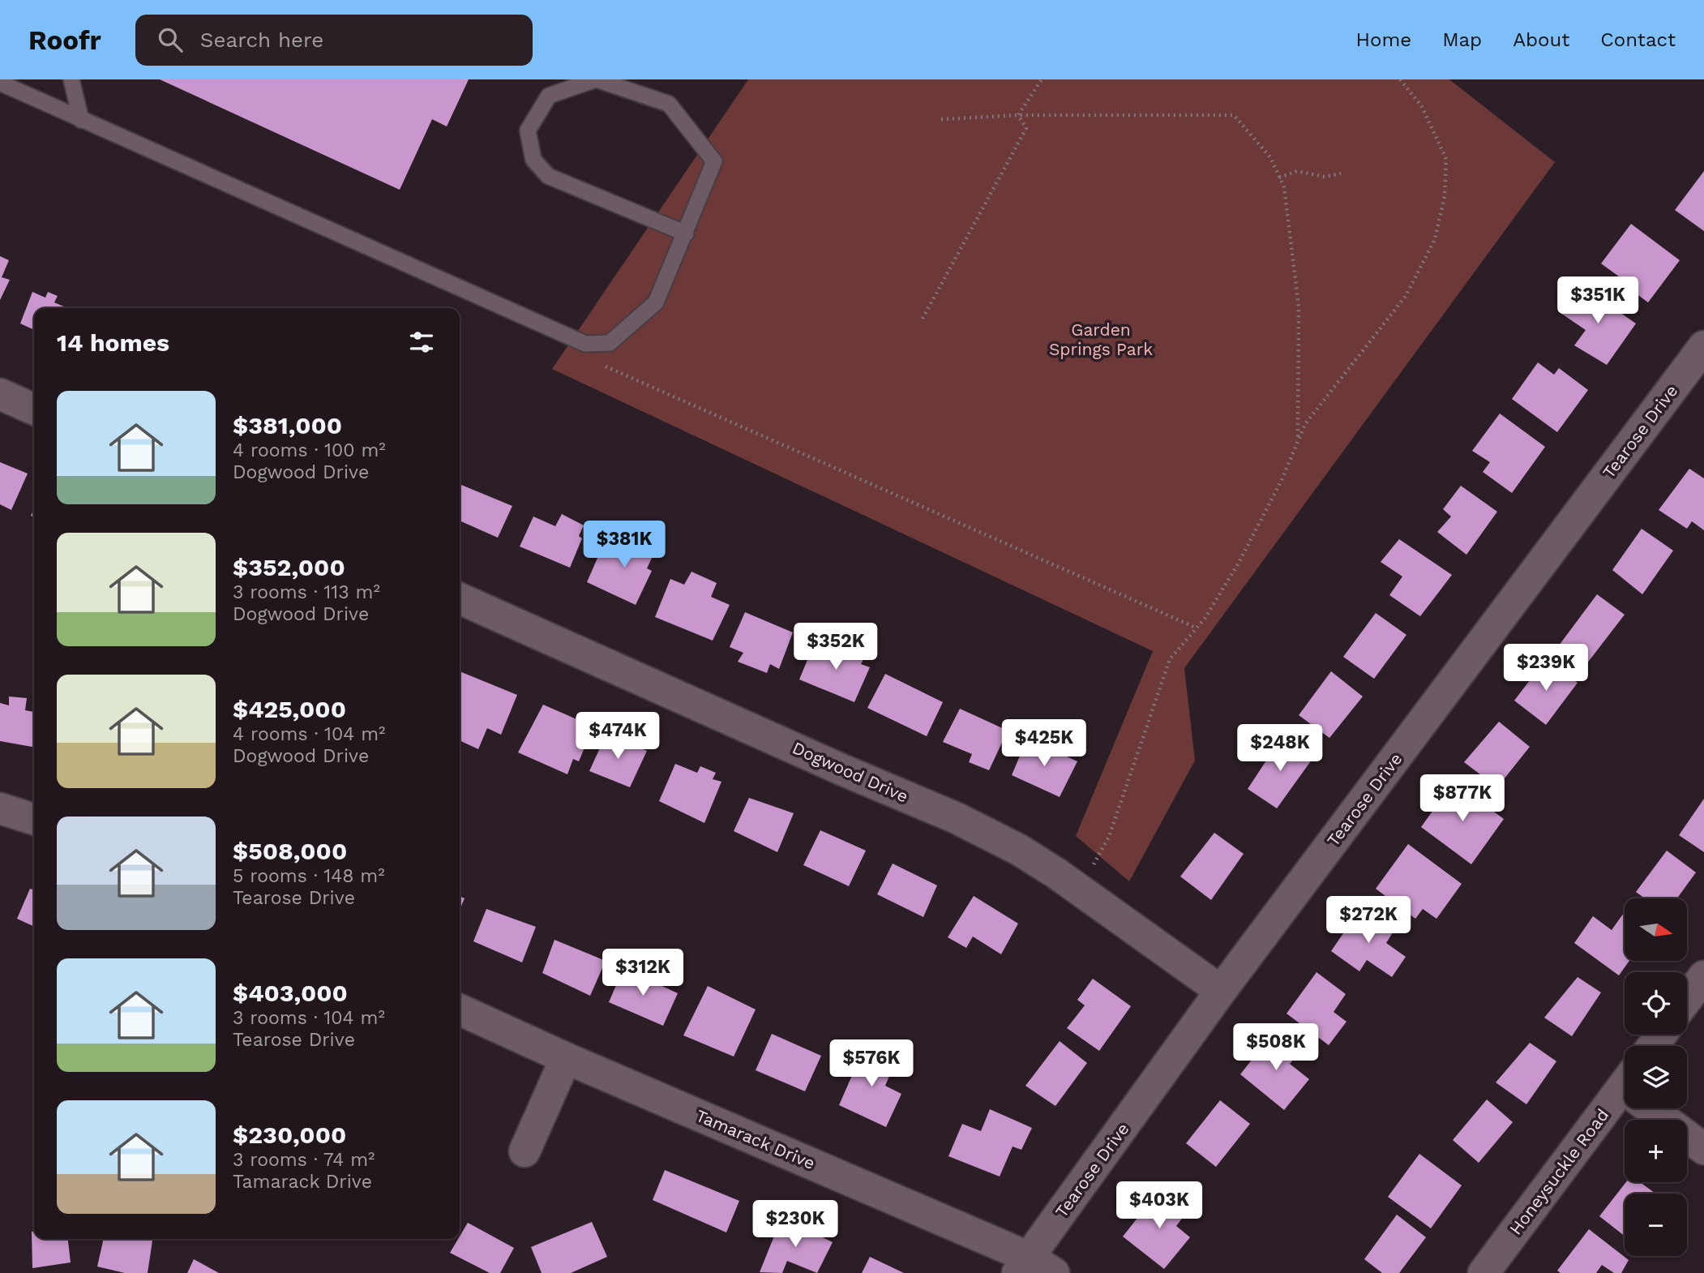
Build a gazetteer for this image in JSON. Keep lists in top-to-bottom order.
{
  "streets": {
    "street": [
      "Tearose Drive",
      "Dogwood Drive",
      "Tamarack Drive",
      "Honeysuckle Road"
    ]
  },
  "crossings": [
    ["Tearose Drive", "Dogwood Drive"],
    ["Tearose Drive", "Tamarack Drive"]
  ],
  "parks": ["Garden Springs Park"],
  "north": "right",
  "page": {
    "header": "Roofr",
    "search": "Search here",
    "nav": [
      "Home",
      "Map",
      "About",
      "Contact"
    ],
    "price": [
      "$351K",
      "$381K",
      "$352K",
      "$239K",
      "$474K",
      "$425K",
      "$248K",
      "$877K",
      "$272K",
      "$312K",
      "$508K",
      "$576K",
      "$403K",
      "$230K"
    ],
    "heading": "14 homes",
    "list": [
      {
        "name": "$381,000",
        "note": "4 rooms · 100 m² · Dogwood Drive"
      },
      {
        "name": "$352,000",
        "note": "3 rooms · 113 m² · Dogwood Drive"
      },
      {
        "name": "$425,000",
        "note": "4 rooms · 104 m² · Dogwood Drive"
      },
      {
        "name": "$508,000",
        "note": "5 rooms · 148 m² · Tearose Drive"
      },
      {
        "name": "$403,000",
        "note": "3 rooms · 104 m² · Tearose Drive"
      },
      {
        "name": "$230,000",
        "note": "3 rooms · 74 m² · Tamarack Drive"
      }
    ],
    "map_buttons": ["+", "−"]
  }
}
